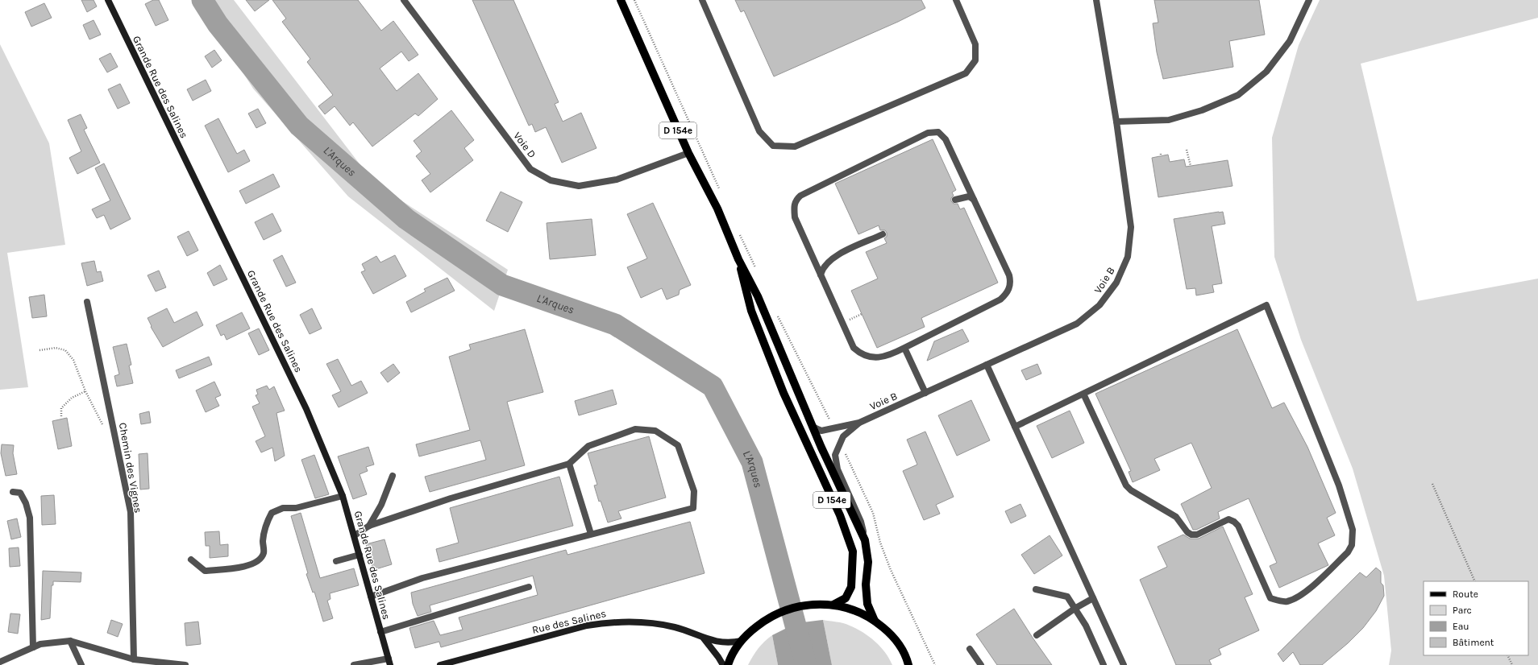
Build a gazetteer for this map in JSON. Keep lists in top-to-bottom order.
{
  "streets": {
    "main road": ["Grande Rue des Salines", "D 154e", "Rue des Salines"],
    "street": ["Voie D", "Voie B", "Chemin des Vignes"]
  },
  "crossings": [
    ["D 154e", "Voie D"],
    ["D 154e", "Voie B"]
  ],
  "water": ["L'Arques"],
  "legend": [
    "Route",
    "Parc",
    "Eau",
    "Bâtiment"
  ]
}
